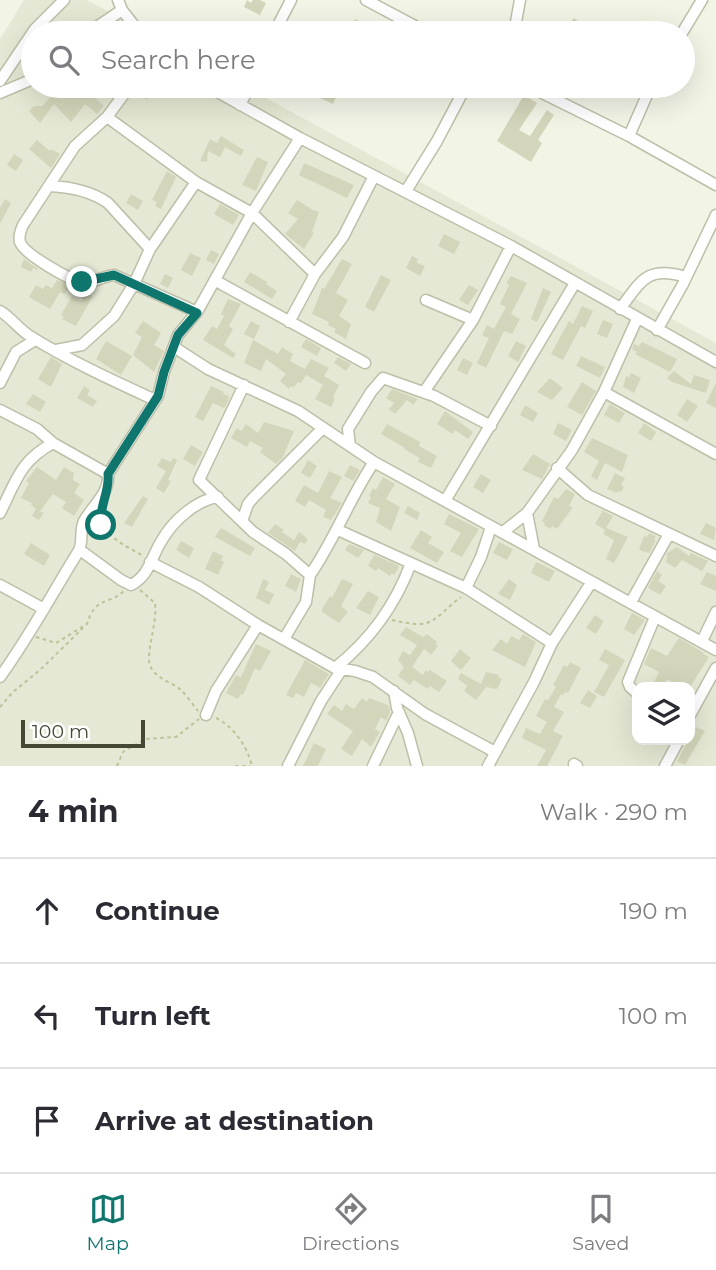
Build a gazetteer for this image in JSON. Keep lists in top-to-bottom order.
{
  "scale_bar": "100 m",
  "page": {
    "search": "Search here",
    "scale": "100 m",
    "heading": ["4 min", "Walk · 290 m"],
    "list": [
      ["Continue", "190 m"],
      ["Turn left", "100 m"],
      "Arrive at destination"
    ],
    "nav": ["Map", "Directions", "Saved"]
  }
}
